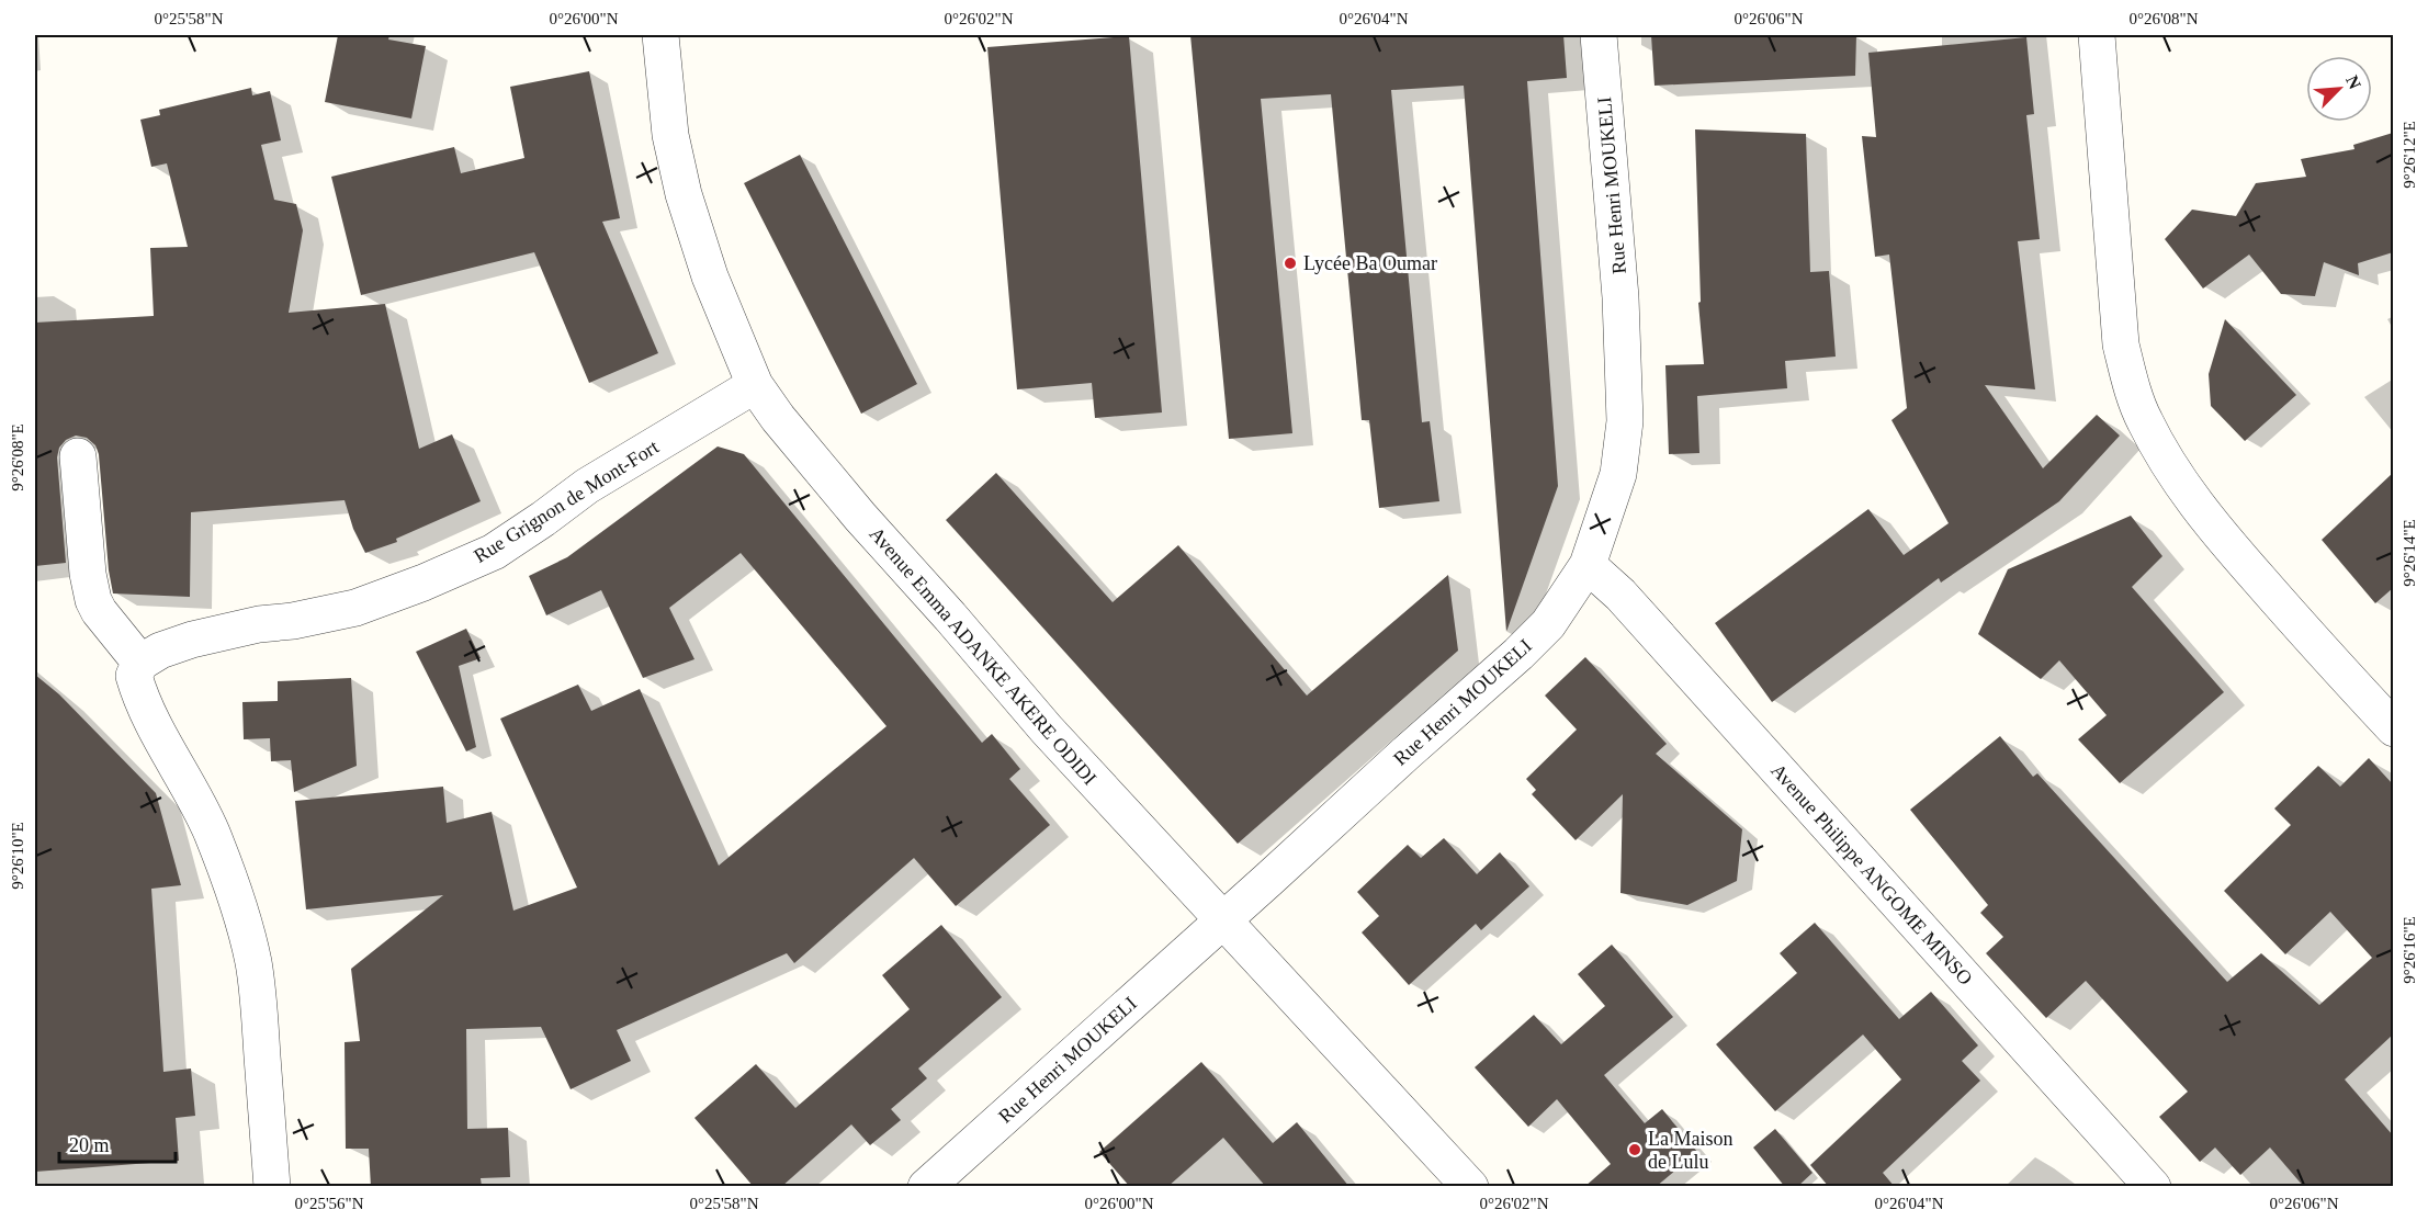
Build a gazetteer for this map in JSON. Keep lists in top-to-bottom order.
{
  "streets": {
    "street": [
      "Rue Henri MOUKELI",
      "Rue Grignon de Mont-Fort",
      "Avenue Emma ADANKE AKERE ODIDI",
      "Avenue Philippe ANGOME MINSO"
    ]
  },
  "crossings": [
    ["Rue Henri MOUKELI", "Avenue Emma ADANKE AKERE ODIDI"],
    ["Rue Henri MOUKELI", "Avenue Philippe ANGOME MINSO"],
    ["Rue Grignon de Mont-Fort", "Avenue Emma ADANKE AKERE ODIDI"]
  ],
  "places": ["Lycée Ba Oumar", "La Maison de Lulu"],
  "scale_bar": "20 m",
  "north": "top right",
  "coordinates": [
    "0°25'58\"N",
    "0°26'00\"N",
    "0°26'02\"N",
    "0°26'04\"N",
    "0°26'06\"N",
    "0°26'08\"N",
    "9°26'12\"E",
    "9°26'08\"E",
    "9°26'14\"E",
    "9°26'10\"E",
    "9°26'16\"E",
    "0°25'56\"N"
  ]
}
